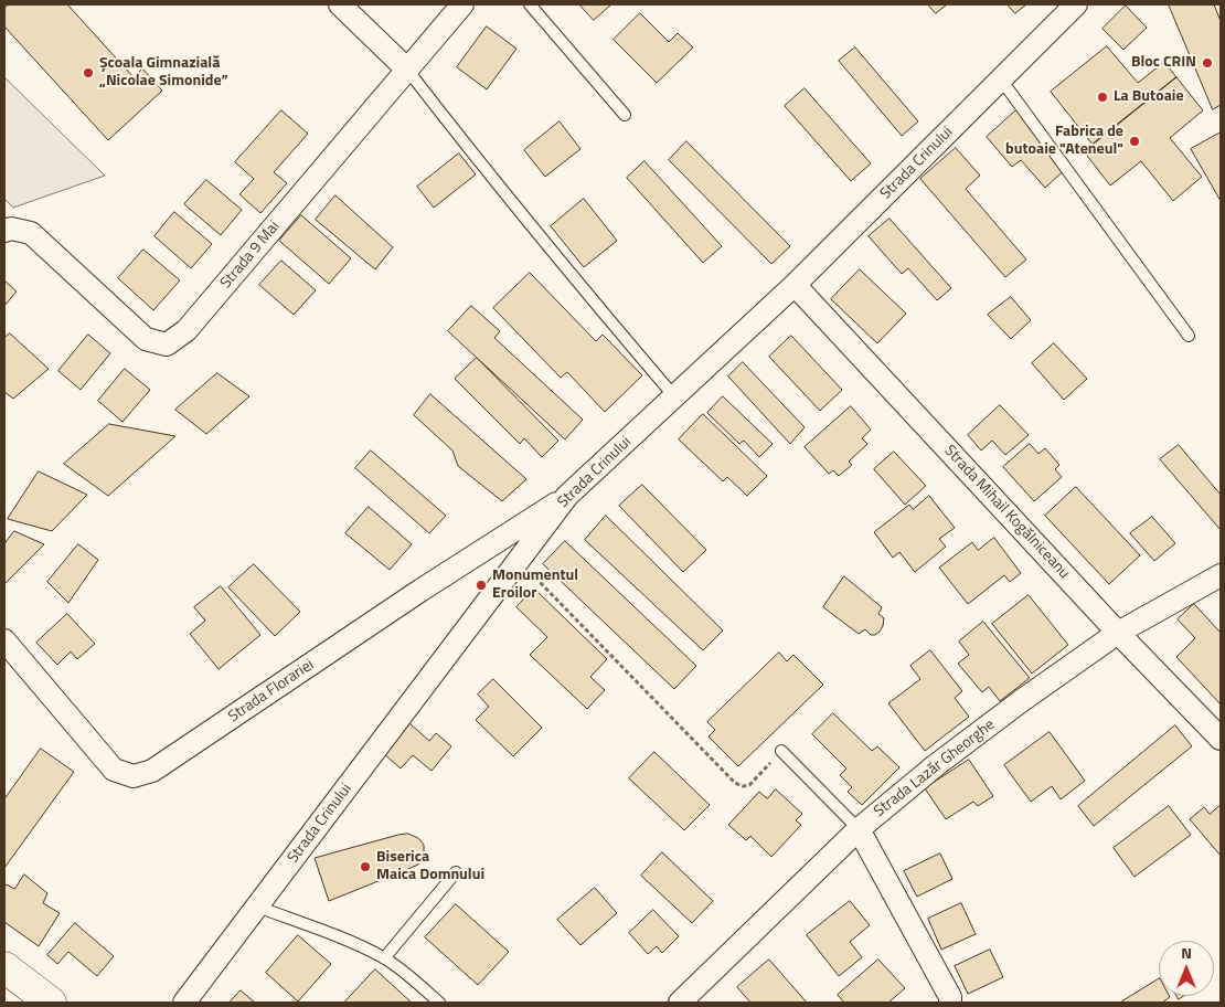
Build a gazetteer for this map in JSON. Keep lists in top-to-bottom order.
{
  "streets": {
    "street": [
      "Strada Crinului",
      "Strada 9 Mai",
      "Strada Mihail Kogălniceanu",
      "Strada Florariei",
      "Strada Lazăr Gheorghe"
    ]
  },
  "crossings": [
    ["Strada Crinului", "Strada Mihail Kogălniceanu"],
    ["Strada Crinului", "Strada Florariei"],
    ["Strada Mihail Kogălniceanu", "Strada Lazăr Gheorghe"]
  ],
  "places": [
    "Bloc CRIN",
    "Școala Gimnazială „Nicolae Simonide”",
    "La Butoaie",
    "Fabrica de butoaie \"Ateneul\"",
    "Monumentul Eroilor",
    "Biserica Maica Domnului"
  ],
  "north": "top"
}
